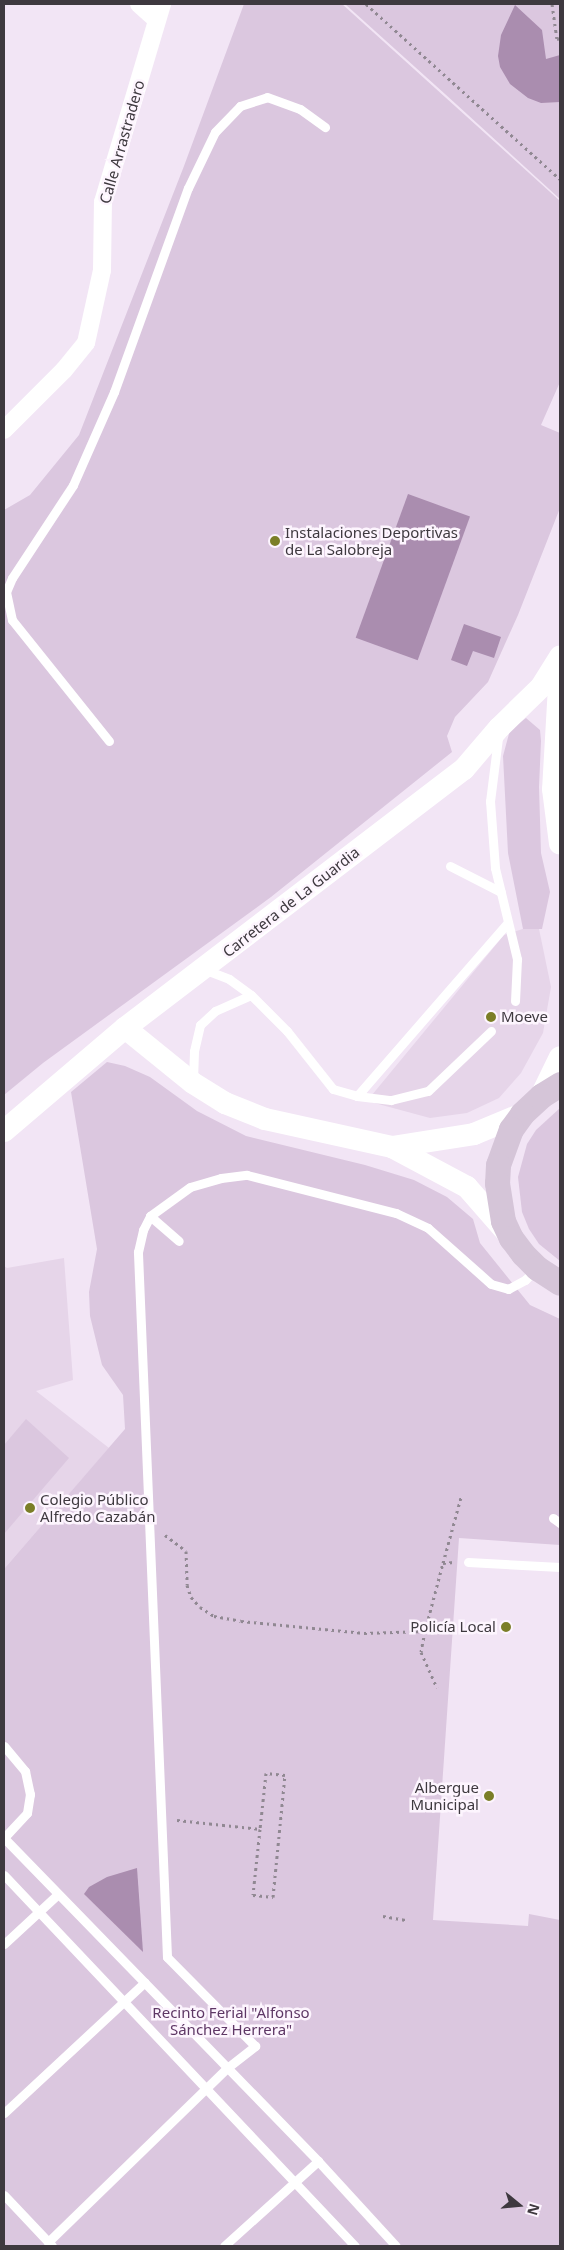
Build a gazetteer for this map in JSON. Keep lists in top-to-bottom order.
{
  "streets": {
    "street": ["Calle Arrastradero", "Carretera de La Guardia"]
  },
  "parks": ["Recinto Ferial \"Alfonso Sánchez Herrera\""],
  "places": [
    "Instalaciones Deportivas de La Salobreja",
    "Moeve",
    "Colegio Público Alfredo Cazabán",
    "Policía Local",
    "Albergue Municipal"
  ],
  "north": "right"
}
